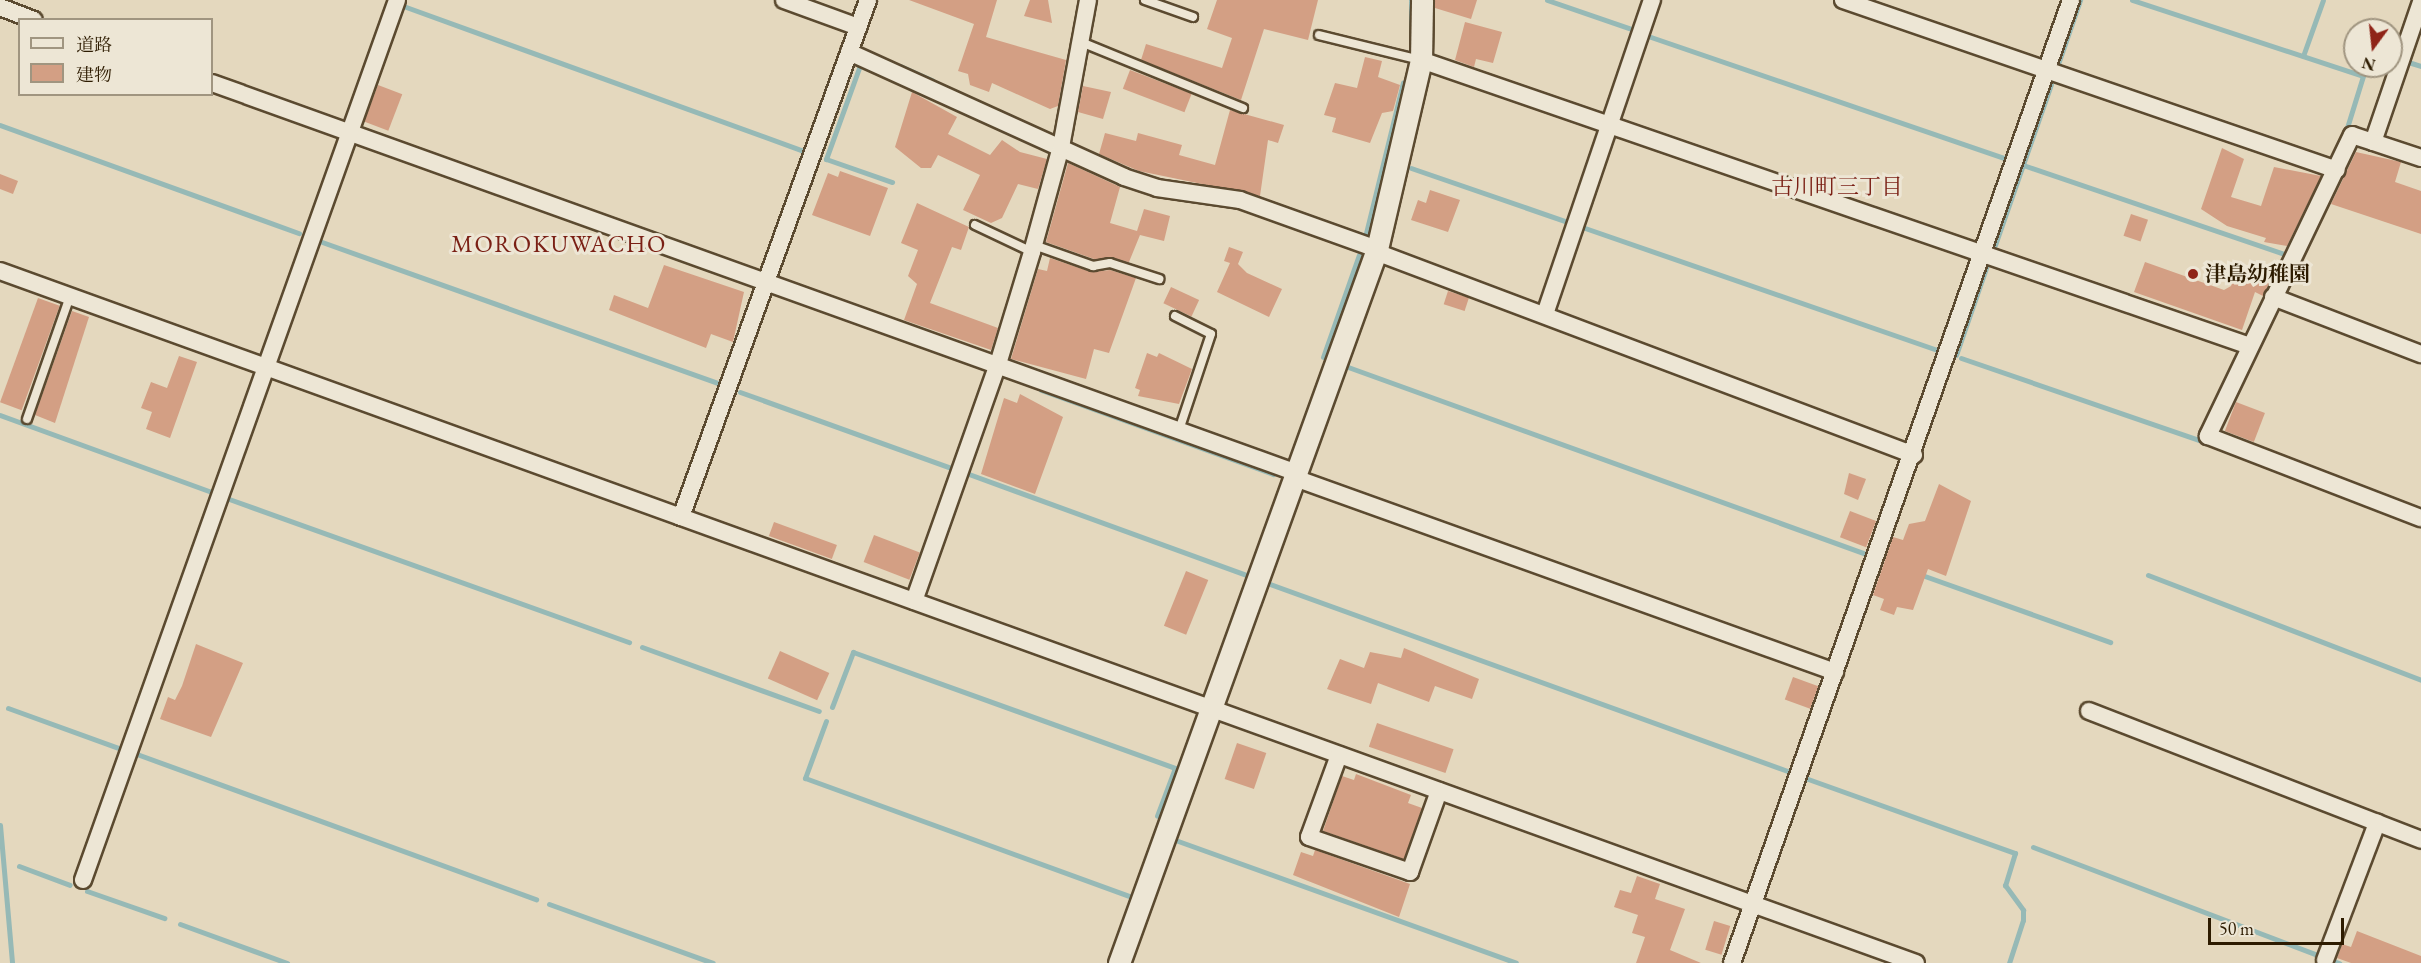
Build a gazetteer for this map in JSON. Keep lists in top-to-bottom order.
{
  "districts": ["古川町三丁目", "MOROKUWACHO"],
  "places": ["津島幼稚園"],
  "legend": ["道路", "建物"],
  "scale_bar": "50 m",
  "north": "bottom"
}
